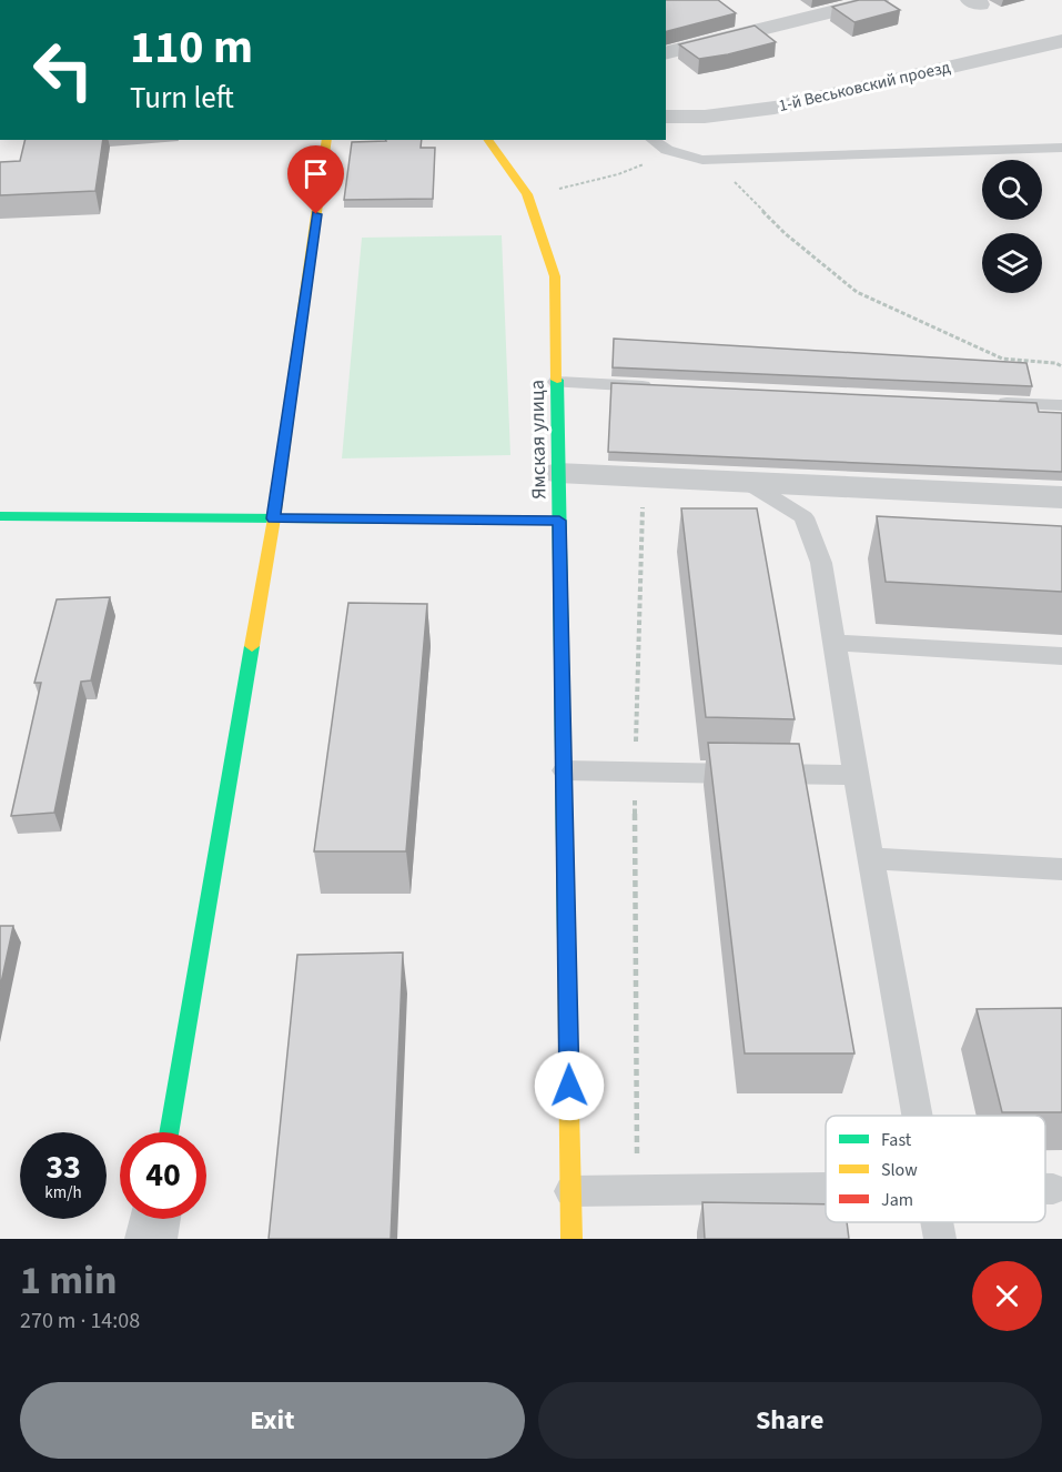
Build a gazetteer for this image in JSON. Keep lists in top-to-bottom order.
{
  "streets": {
    "street": ["1-й Веськовский проезд", "Ямская улица"]
  },
  "legend": ["Fast", "Slow", "Jam"],
  "page": {
    "turn": ["110 m", "Turn left"],
    "speed": "33 km/h",
    "limit": "40",
    "heading": ["1 min", "270 m · 14:08"],
    "buttons": ["Exit", "Share"]
  }
}
